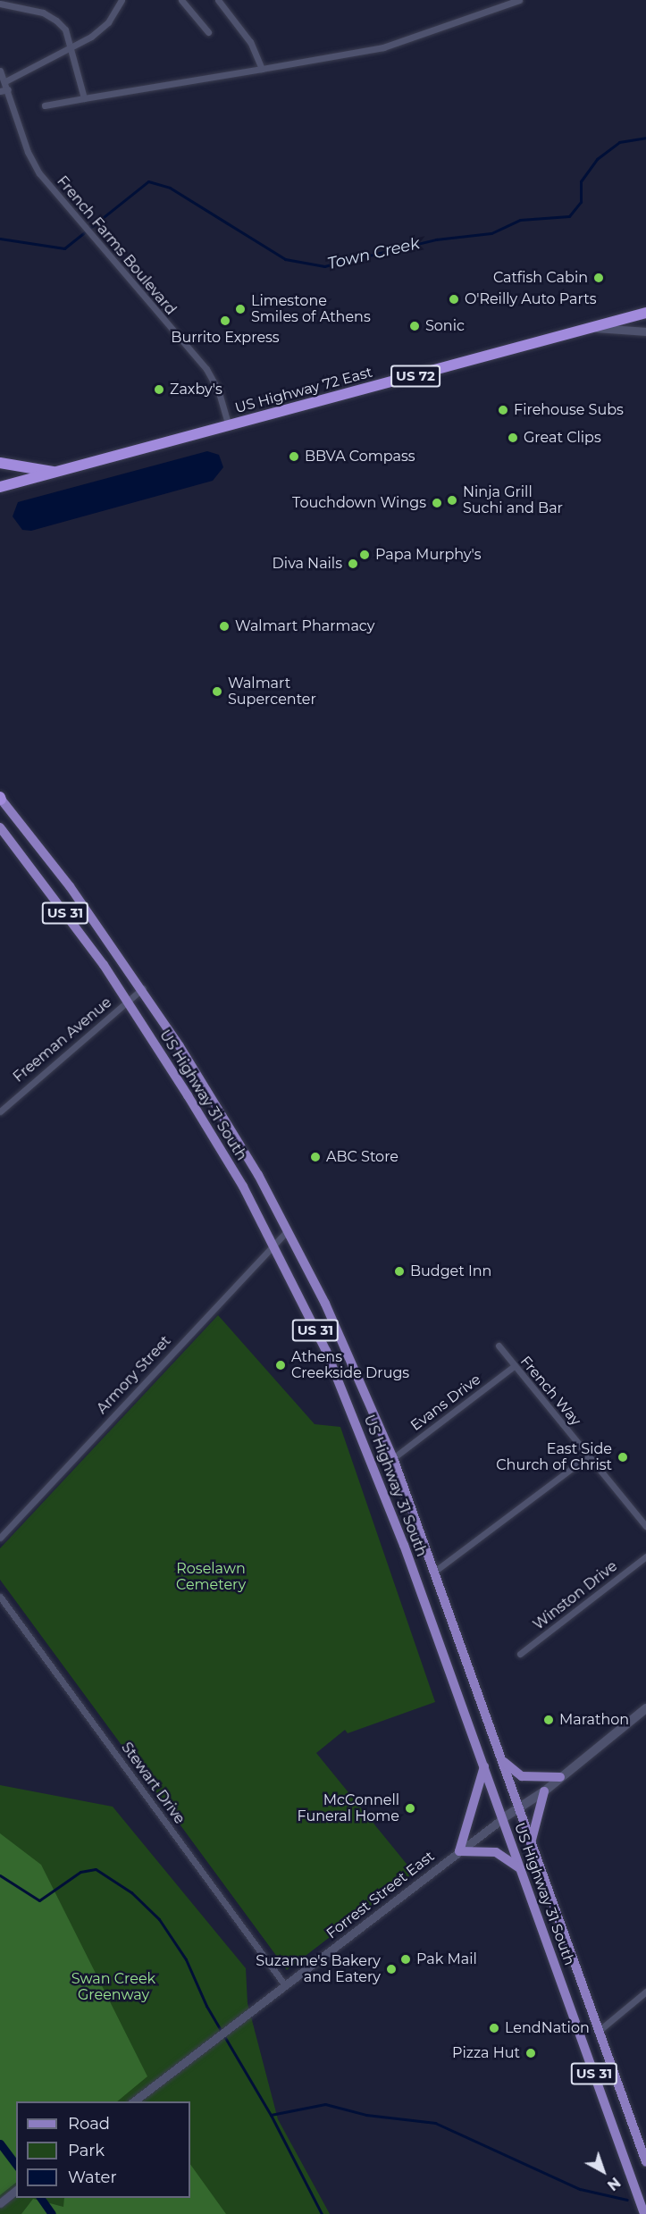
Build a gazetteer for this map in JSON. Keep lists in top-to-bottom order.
{
  "streets": {
    "highway": ["US 72", "US Highway 72 East"],
    "main road": ["US 31", "US Highway 31 South", "Forrest Street East"],
    "street": [
      "French Farms Boulevard",
      "Freeman Avenue",
      "Armory Street",
      "French Way",
      "Evans Drive",
      "Winston Drive",
      "Stewart Drive"
    ]
  },
  "crossings": [
    ["French Farms Boulevard", "US Highway 72 East"],
    ["Freeman Avenue", "US Highway 31 South"],
    ["US Highway 31 South", "Armory Street"],
    ["US Highway 31 South", "Evans Drive"],
    ["US Highway 31 South", "Forrest Street East"],
    ["French Way", "Evans Drive"],
    ["Stewart Drive", "Forrest Street East"]
  ],
  "water": ["Town Creek"],
  "parks": ["Roselawn Cemetery", "Swan Creek Greenway"],
  "places": [
    "Catfish Cabin",
    "O'Reilly Auto Parts",
    "Limestone Smiles of Athens",
    "Burrito Express",
    "Sonic",
    "Zaxby's",
    "Firehouse Subs",
    "Great Clips",
    "BBVA Compass",
    "Ninja Grill Suchi and Bar",
    "Touchdown Wings",
    "Papa Murphy's",
    "Diva Nails",
    "Walmart Pharmacy",
    "Walmart Supercenter",
    "ABC Store",
    "Budget Inn",
    "Athens Creekside Drugs",
    "East Side Church of Christ",
    "Marathon",
    "McConnell Funeral Home",
    "Pak Mail",
    "Suzanne's Bakery and Eatery",
    "LendNation",
    "Pizza Hut"
  ],
  "legend": ["Road", "Park", "Water"],
  "north": "bottom right"
}
